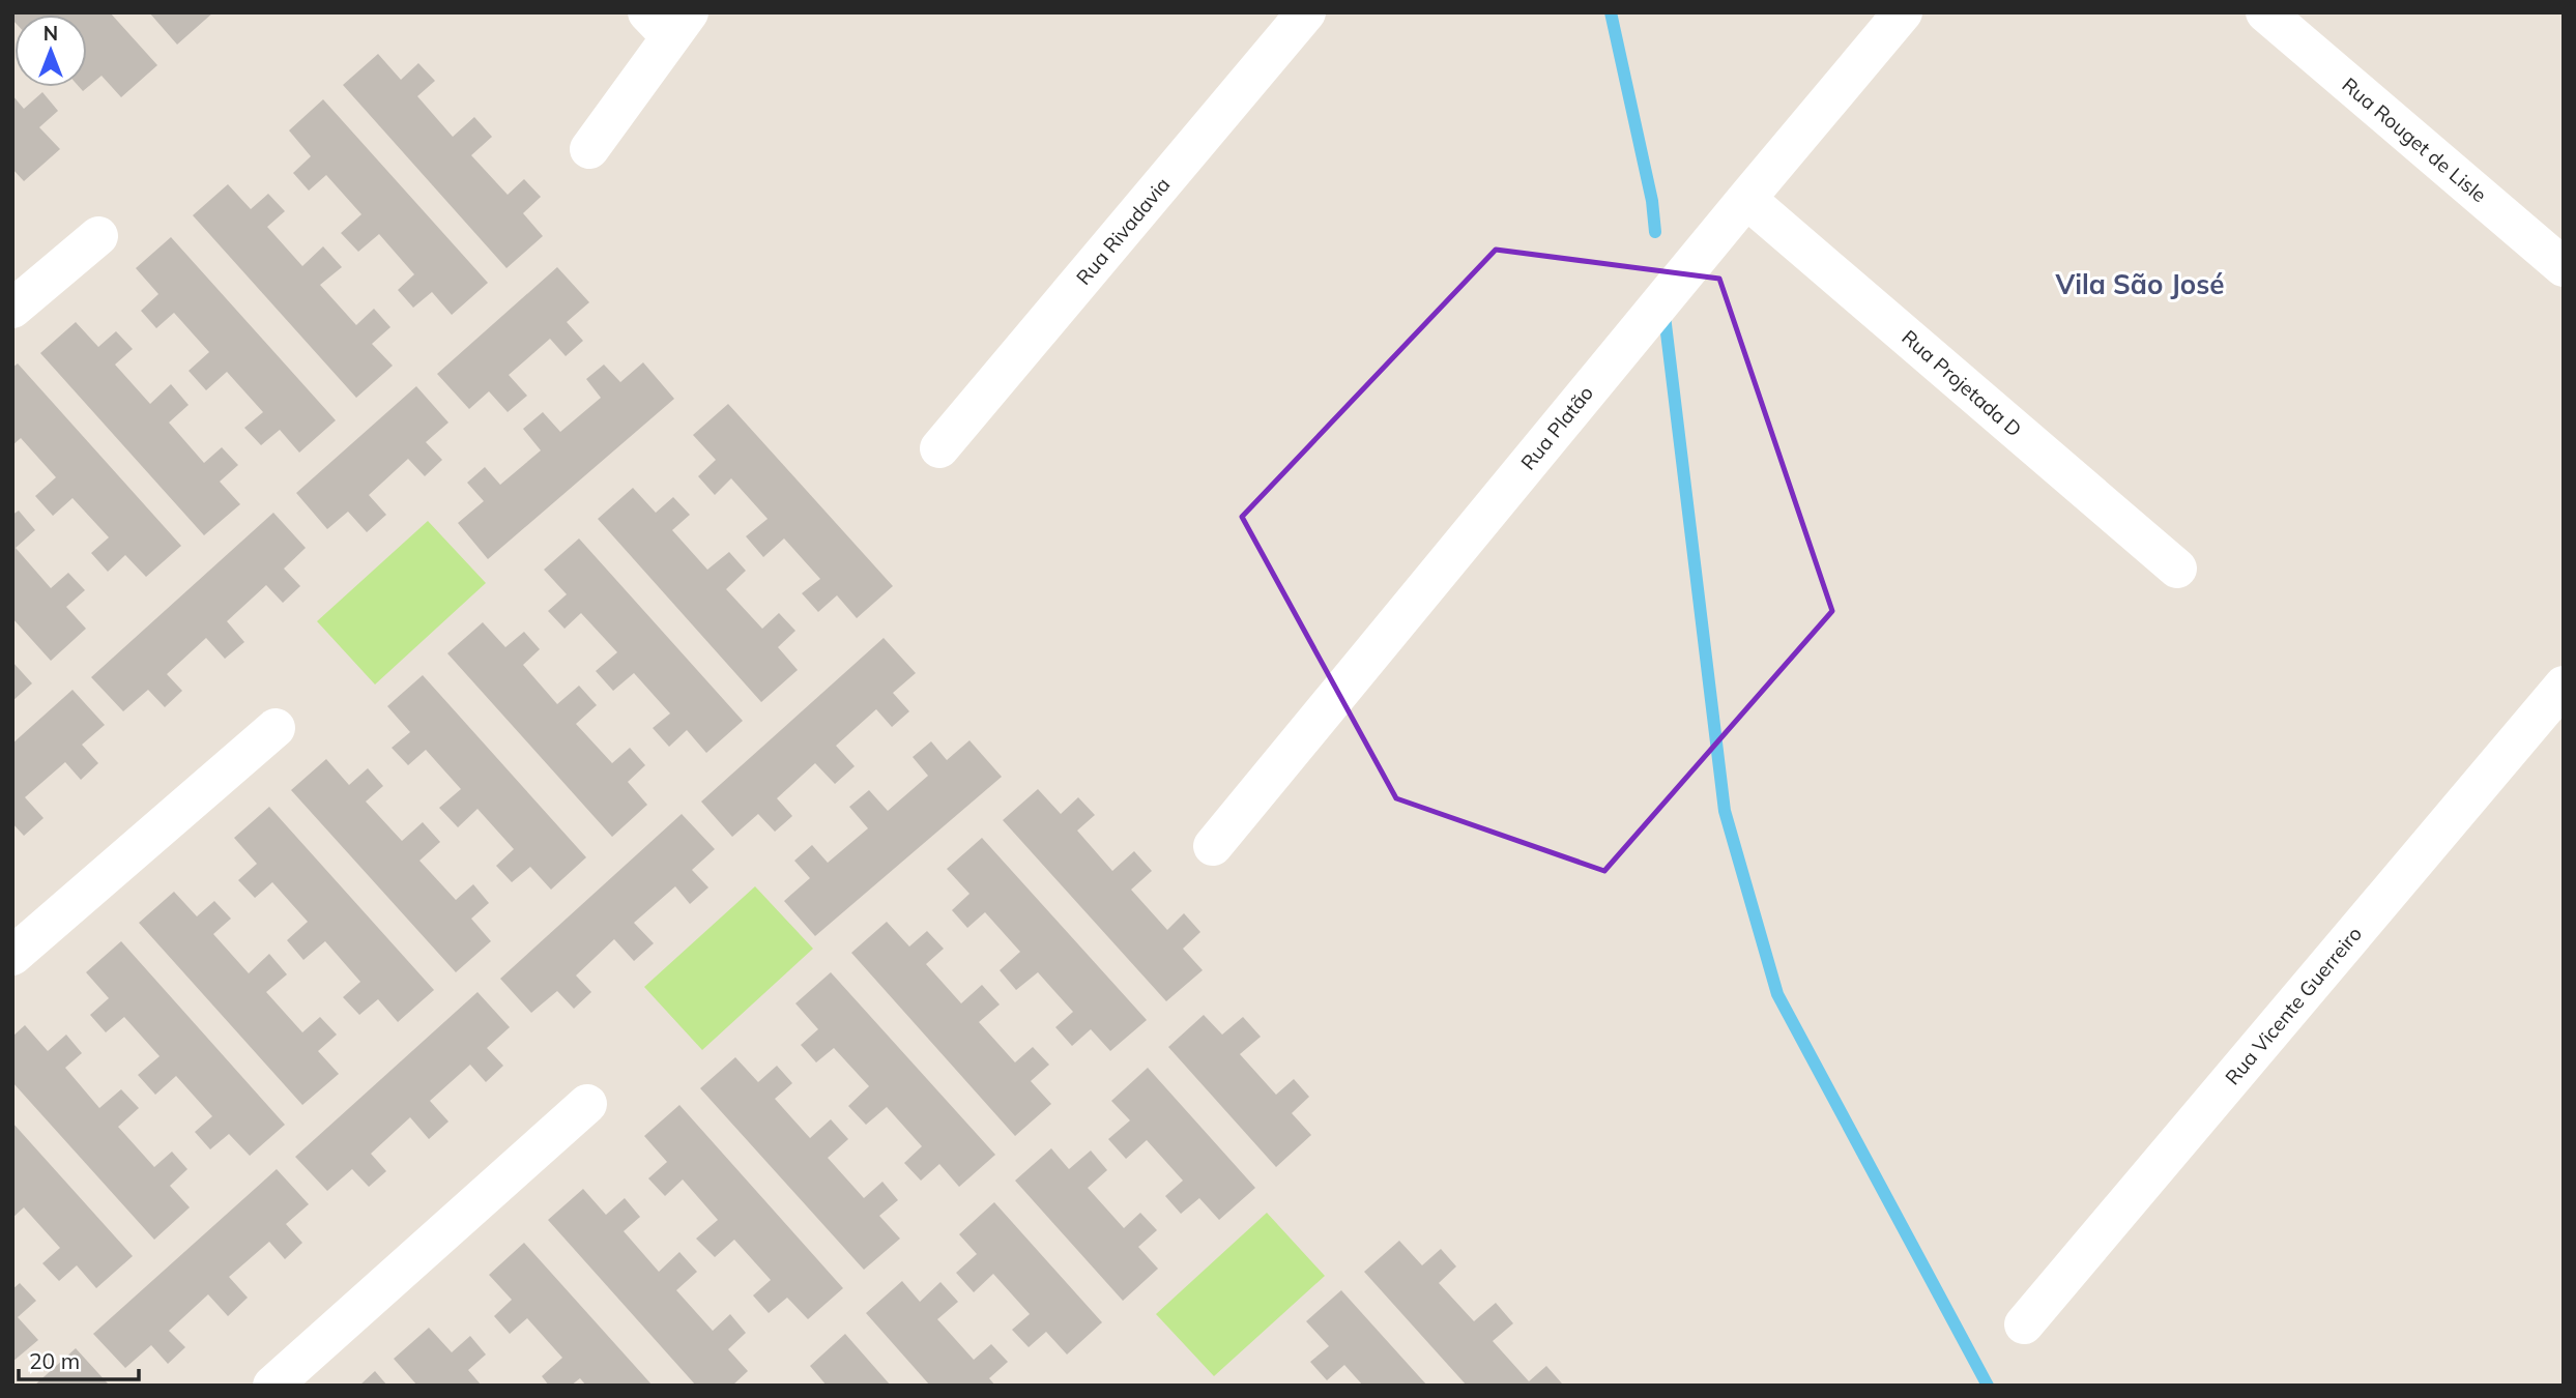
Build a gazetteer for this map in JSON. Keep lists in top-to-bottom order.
{
  "streets": {
    "street": [
      "Rua Rouget de Lisle",
      "Rua Rivadavia",
      "Rua Projetada D",
      "Rua Platão",
      "Rua Vicente Guerreiro"
    ]
  },
  "crossings": [
    ["Rua Projetada D", "Rua Platão"]
  ],
  "districts": ["Vila São José"],
  "scale_bar": "20 m",
  "north": "top"
}
